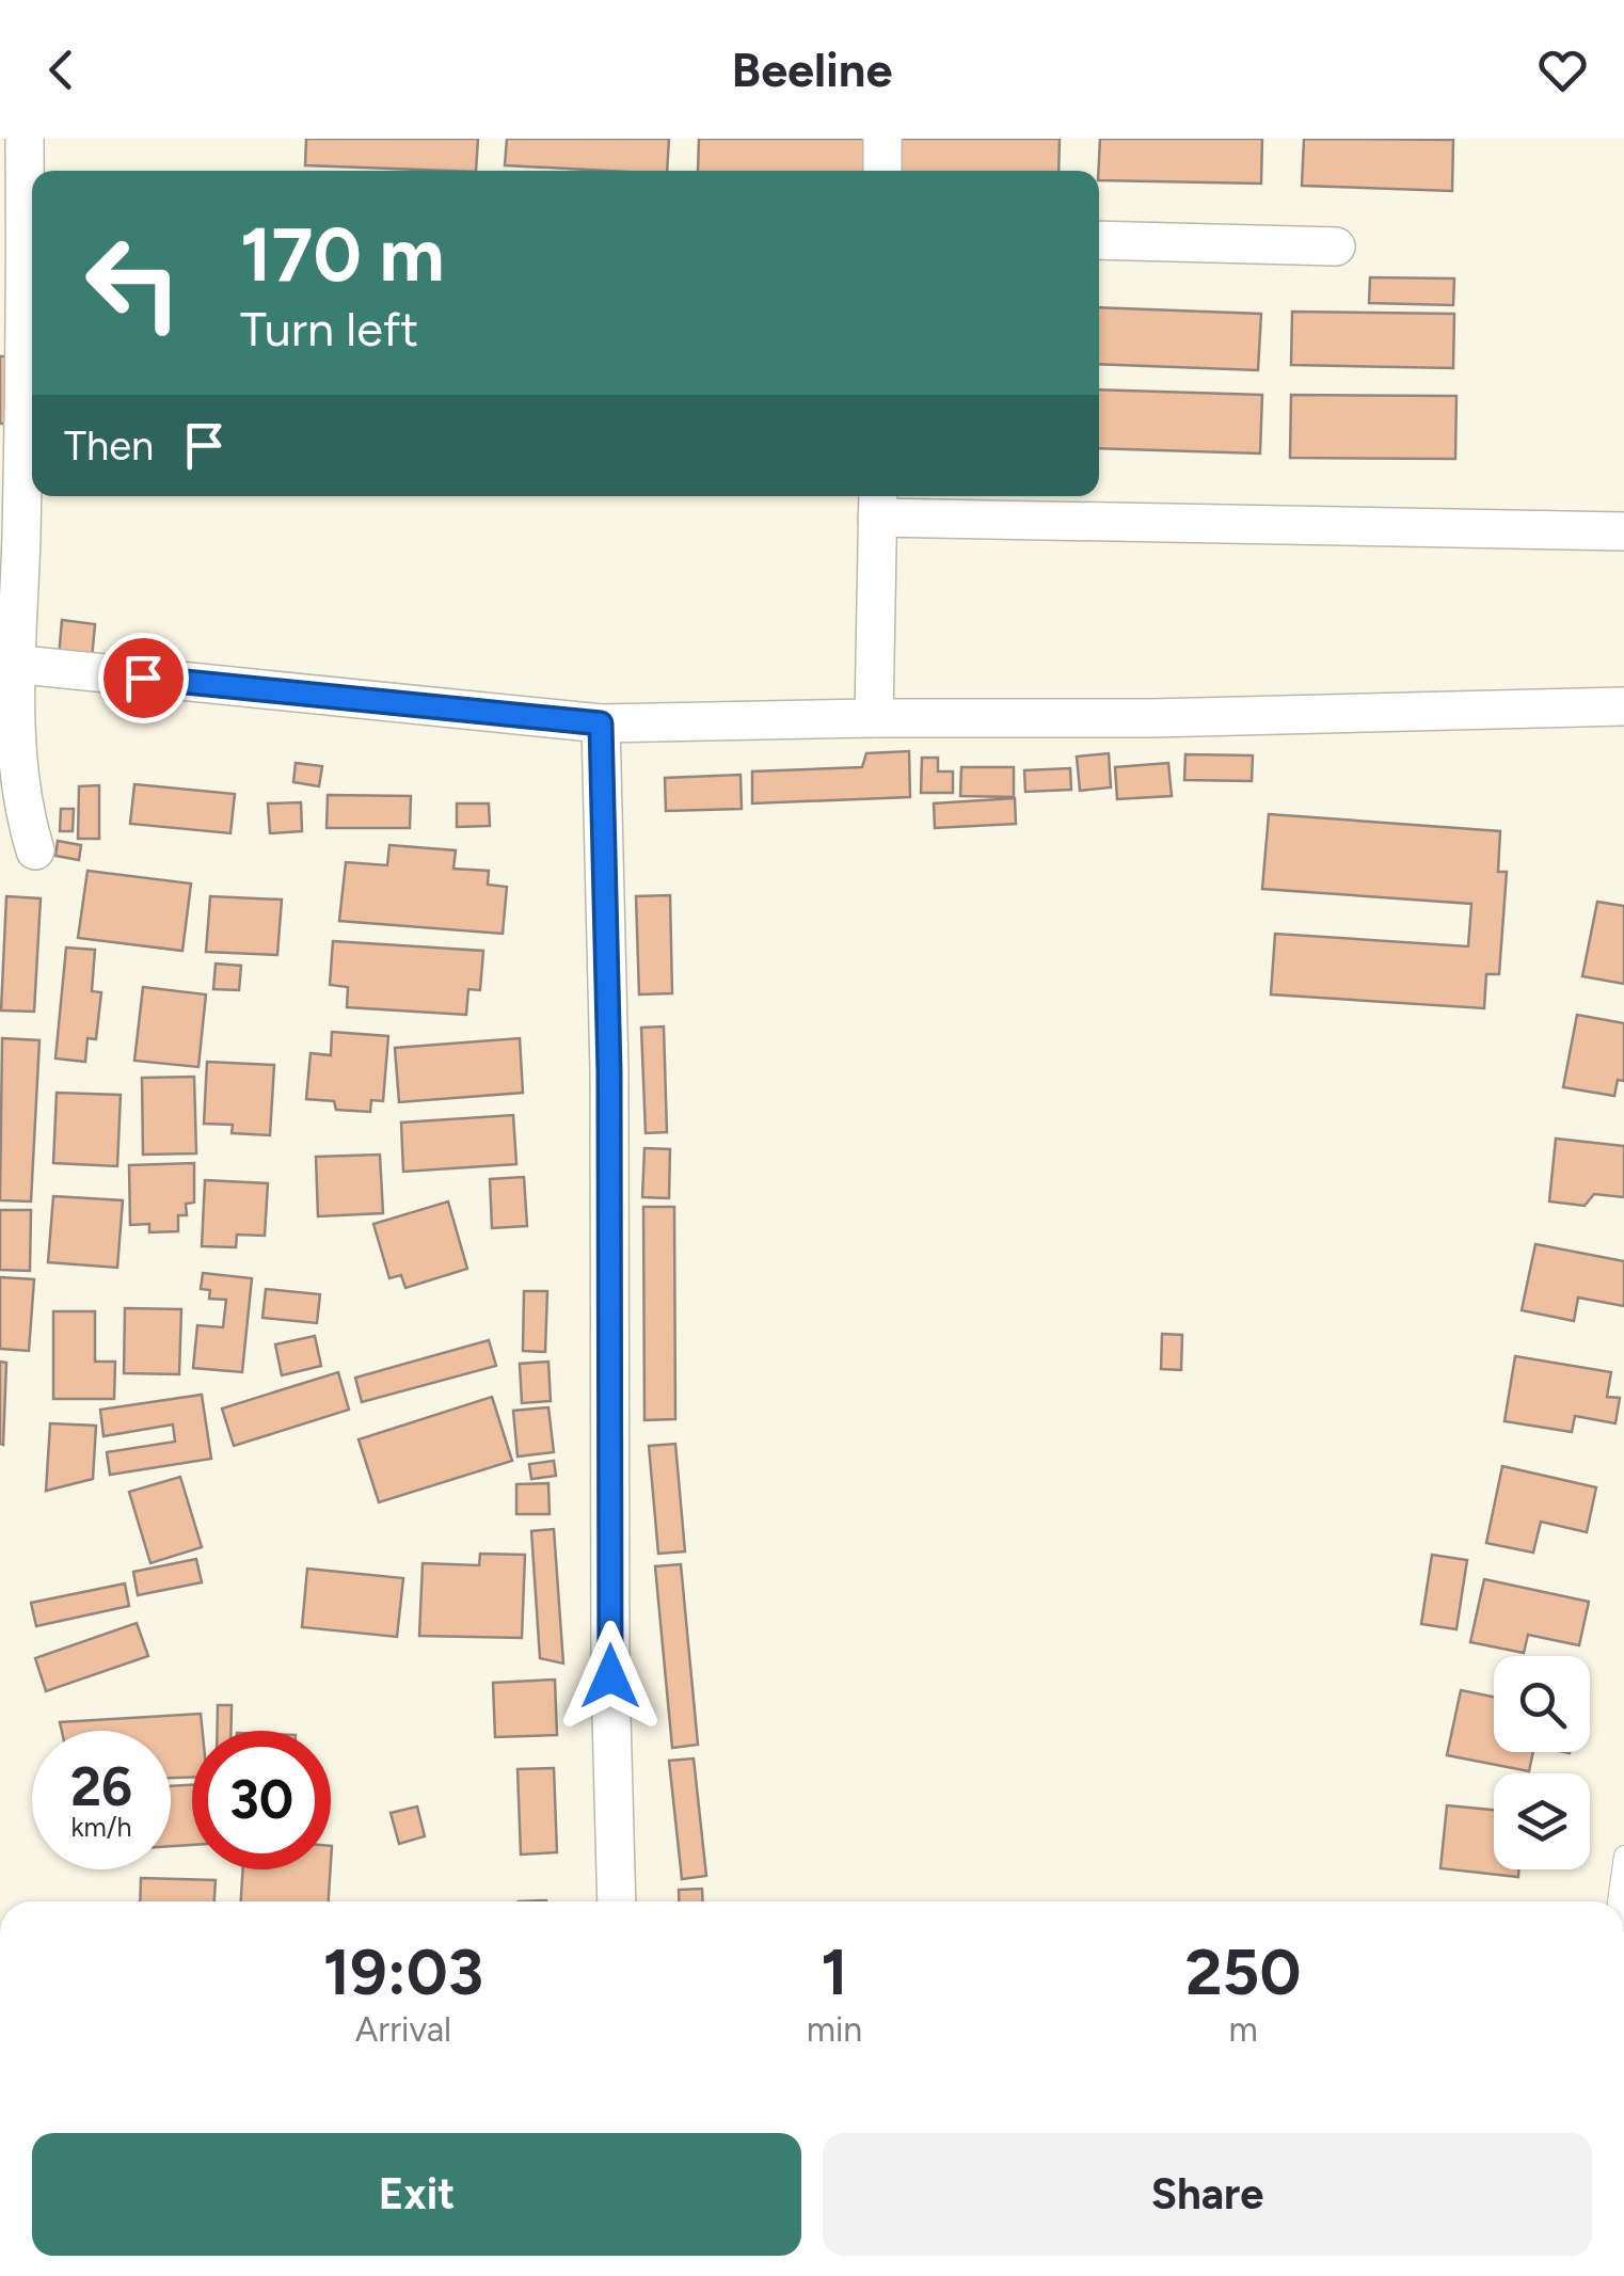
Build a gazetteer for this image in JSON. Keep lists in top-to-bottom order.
{
  "page": {
    "header": "Beeline",
    "turn": ["170 m", "Turn left"],
    "then": "Then",
    "speed": "26 km/h",
    "limit": "30",
    "eta": [
      "19:03",
      "Arrival",
      "1",
      "min",
      "250",
      "m"
    ],
    "buttons": ["Exit", "Share"]
  }
}
